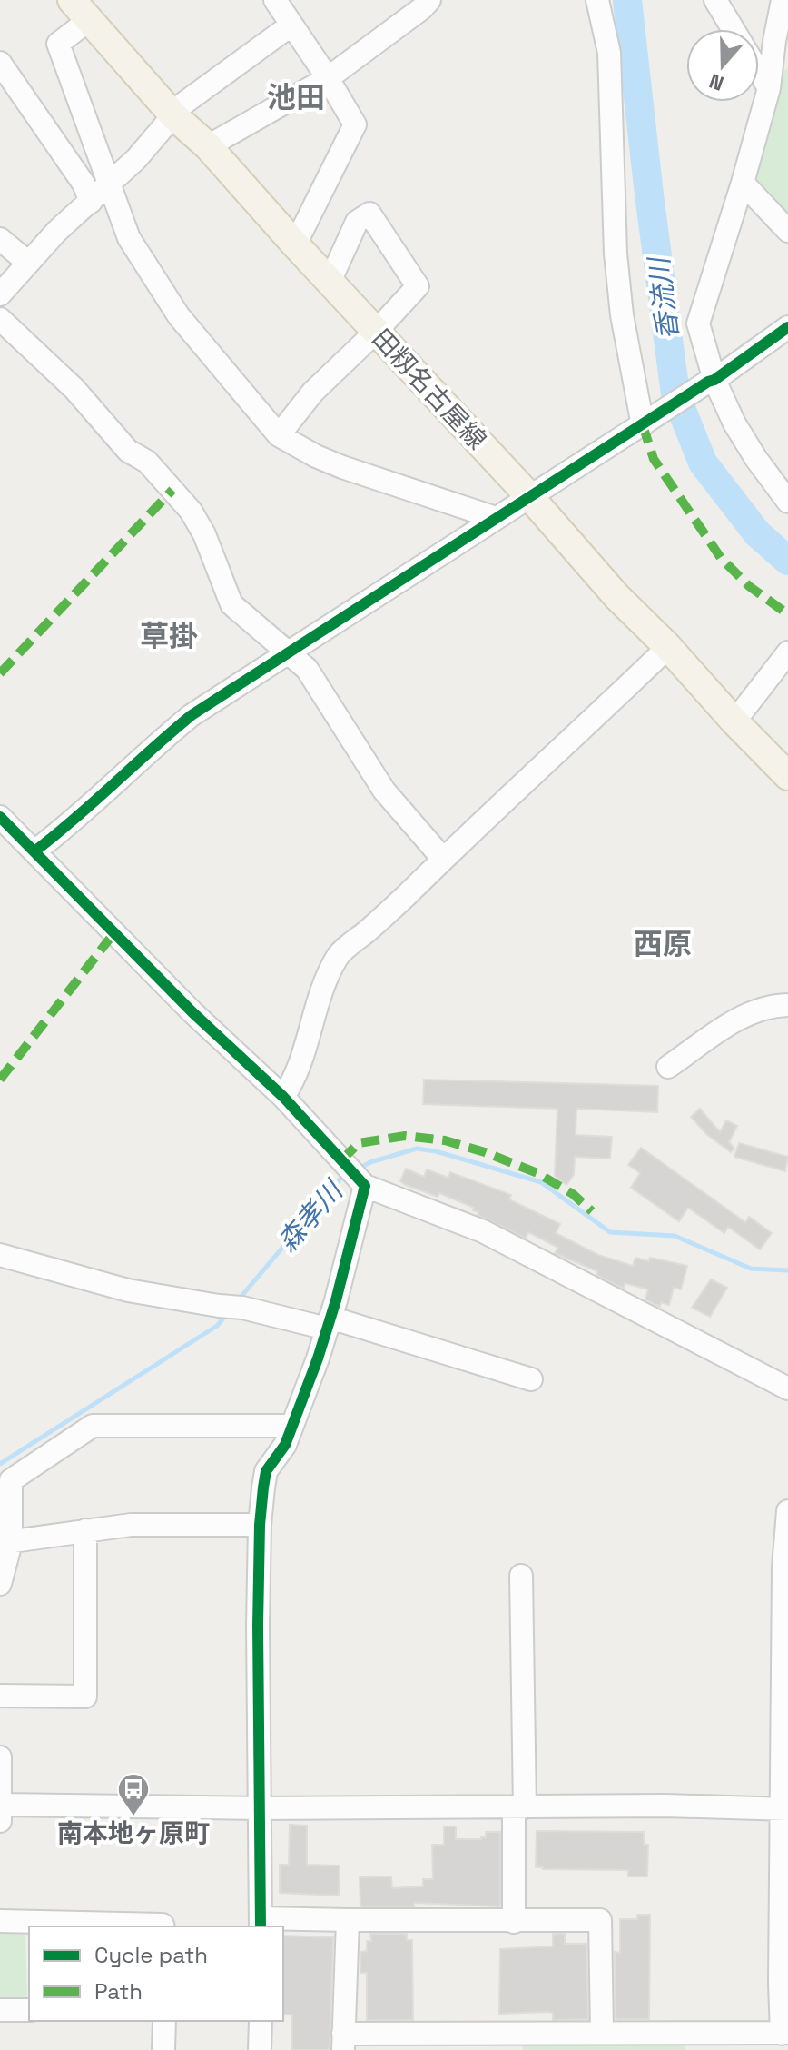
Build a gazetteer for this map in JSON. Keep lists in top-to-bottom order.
{
  "streets": {
    "main road": ["田籾名古屋線"]
  },
  "districts": ["池田", "草掛", "西原"],
  "water": ["香流川", "森孝川"],
  "places": {
    "bus stop": ["南本地ヶ原町"]
  },
  "legend": ["Cycle path", "Path"],
  "north": "bottom"
}
